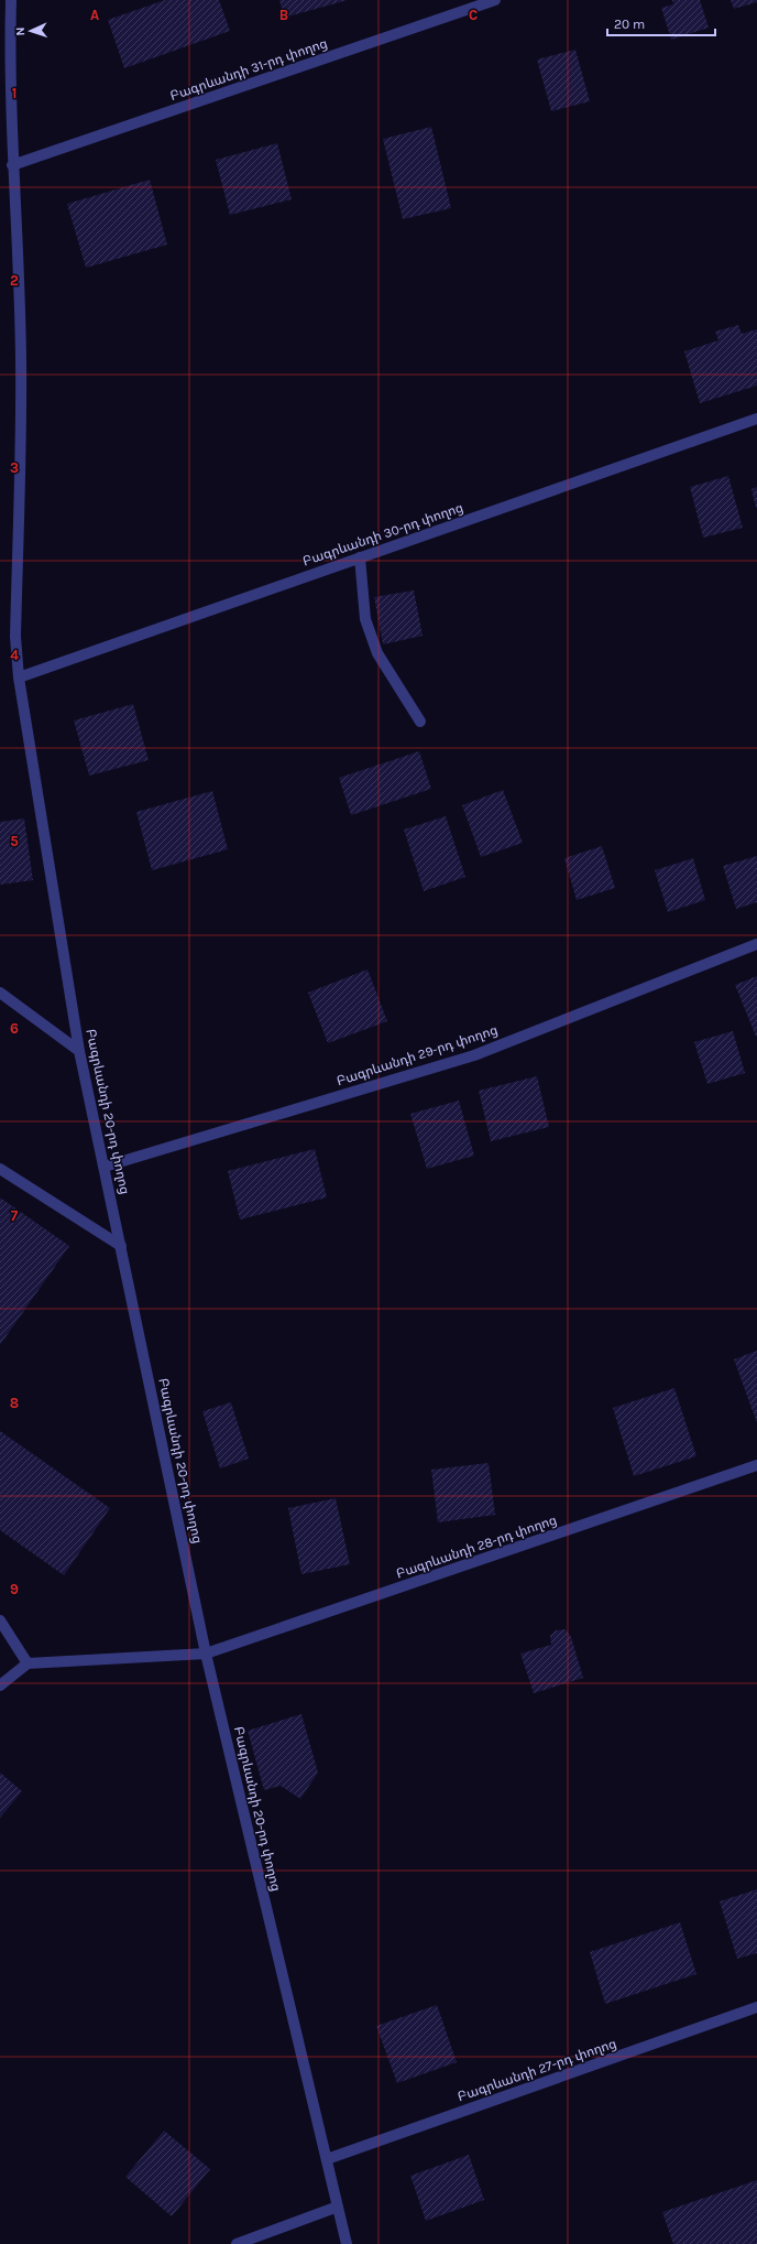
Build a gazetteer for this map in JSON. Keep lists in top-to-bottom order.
{
  "streets": {
    "street": [
      "Բագրևանդի 31-րդ փողոց",
      "Բագրևանդի 30-րդ փողոց",
      "Բագրևանդի 29-րդ փողոց",
      "Բագրևանդի 20-րդ փողոց",
      "Բագրևանդի 28-րդ փողոց",
      "Բագրևանդի 27-րդ փողոց"
    ]
  },
  "crossings": [
    ["Բագրևանդի 31-րդ փողոց", "Բագրևանդի 20-րդ փողոց"],
    ["Բագրևանդի 30-րդ փողոց", "Բագրևանդի 20-րդ փողոց"],
    ["Բագրևանդի 29-րդ փողոց", "Բագրևանդի 20-րդ փողոց"],
    ["Բագրևանդի 20-րդ փողոց", "Բագրևանդի 28-րդ փողոց"],
    ["Բագրևանդի 20-րդ փողոց", "Բագրևանդի 27-րդ փողոց"]
  ],
  "scale_bar": "20 m",
  "north": "left",
  "grid": {
    "columns": ["A", "B", "C"],
    "rows": [
      "1",
      "2",
      "3",
      "4",
      "5",
      "6",
      "7",
      "8",
      "9"
    ]
  }
}
